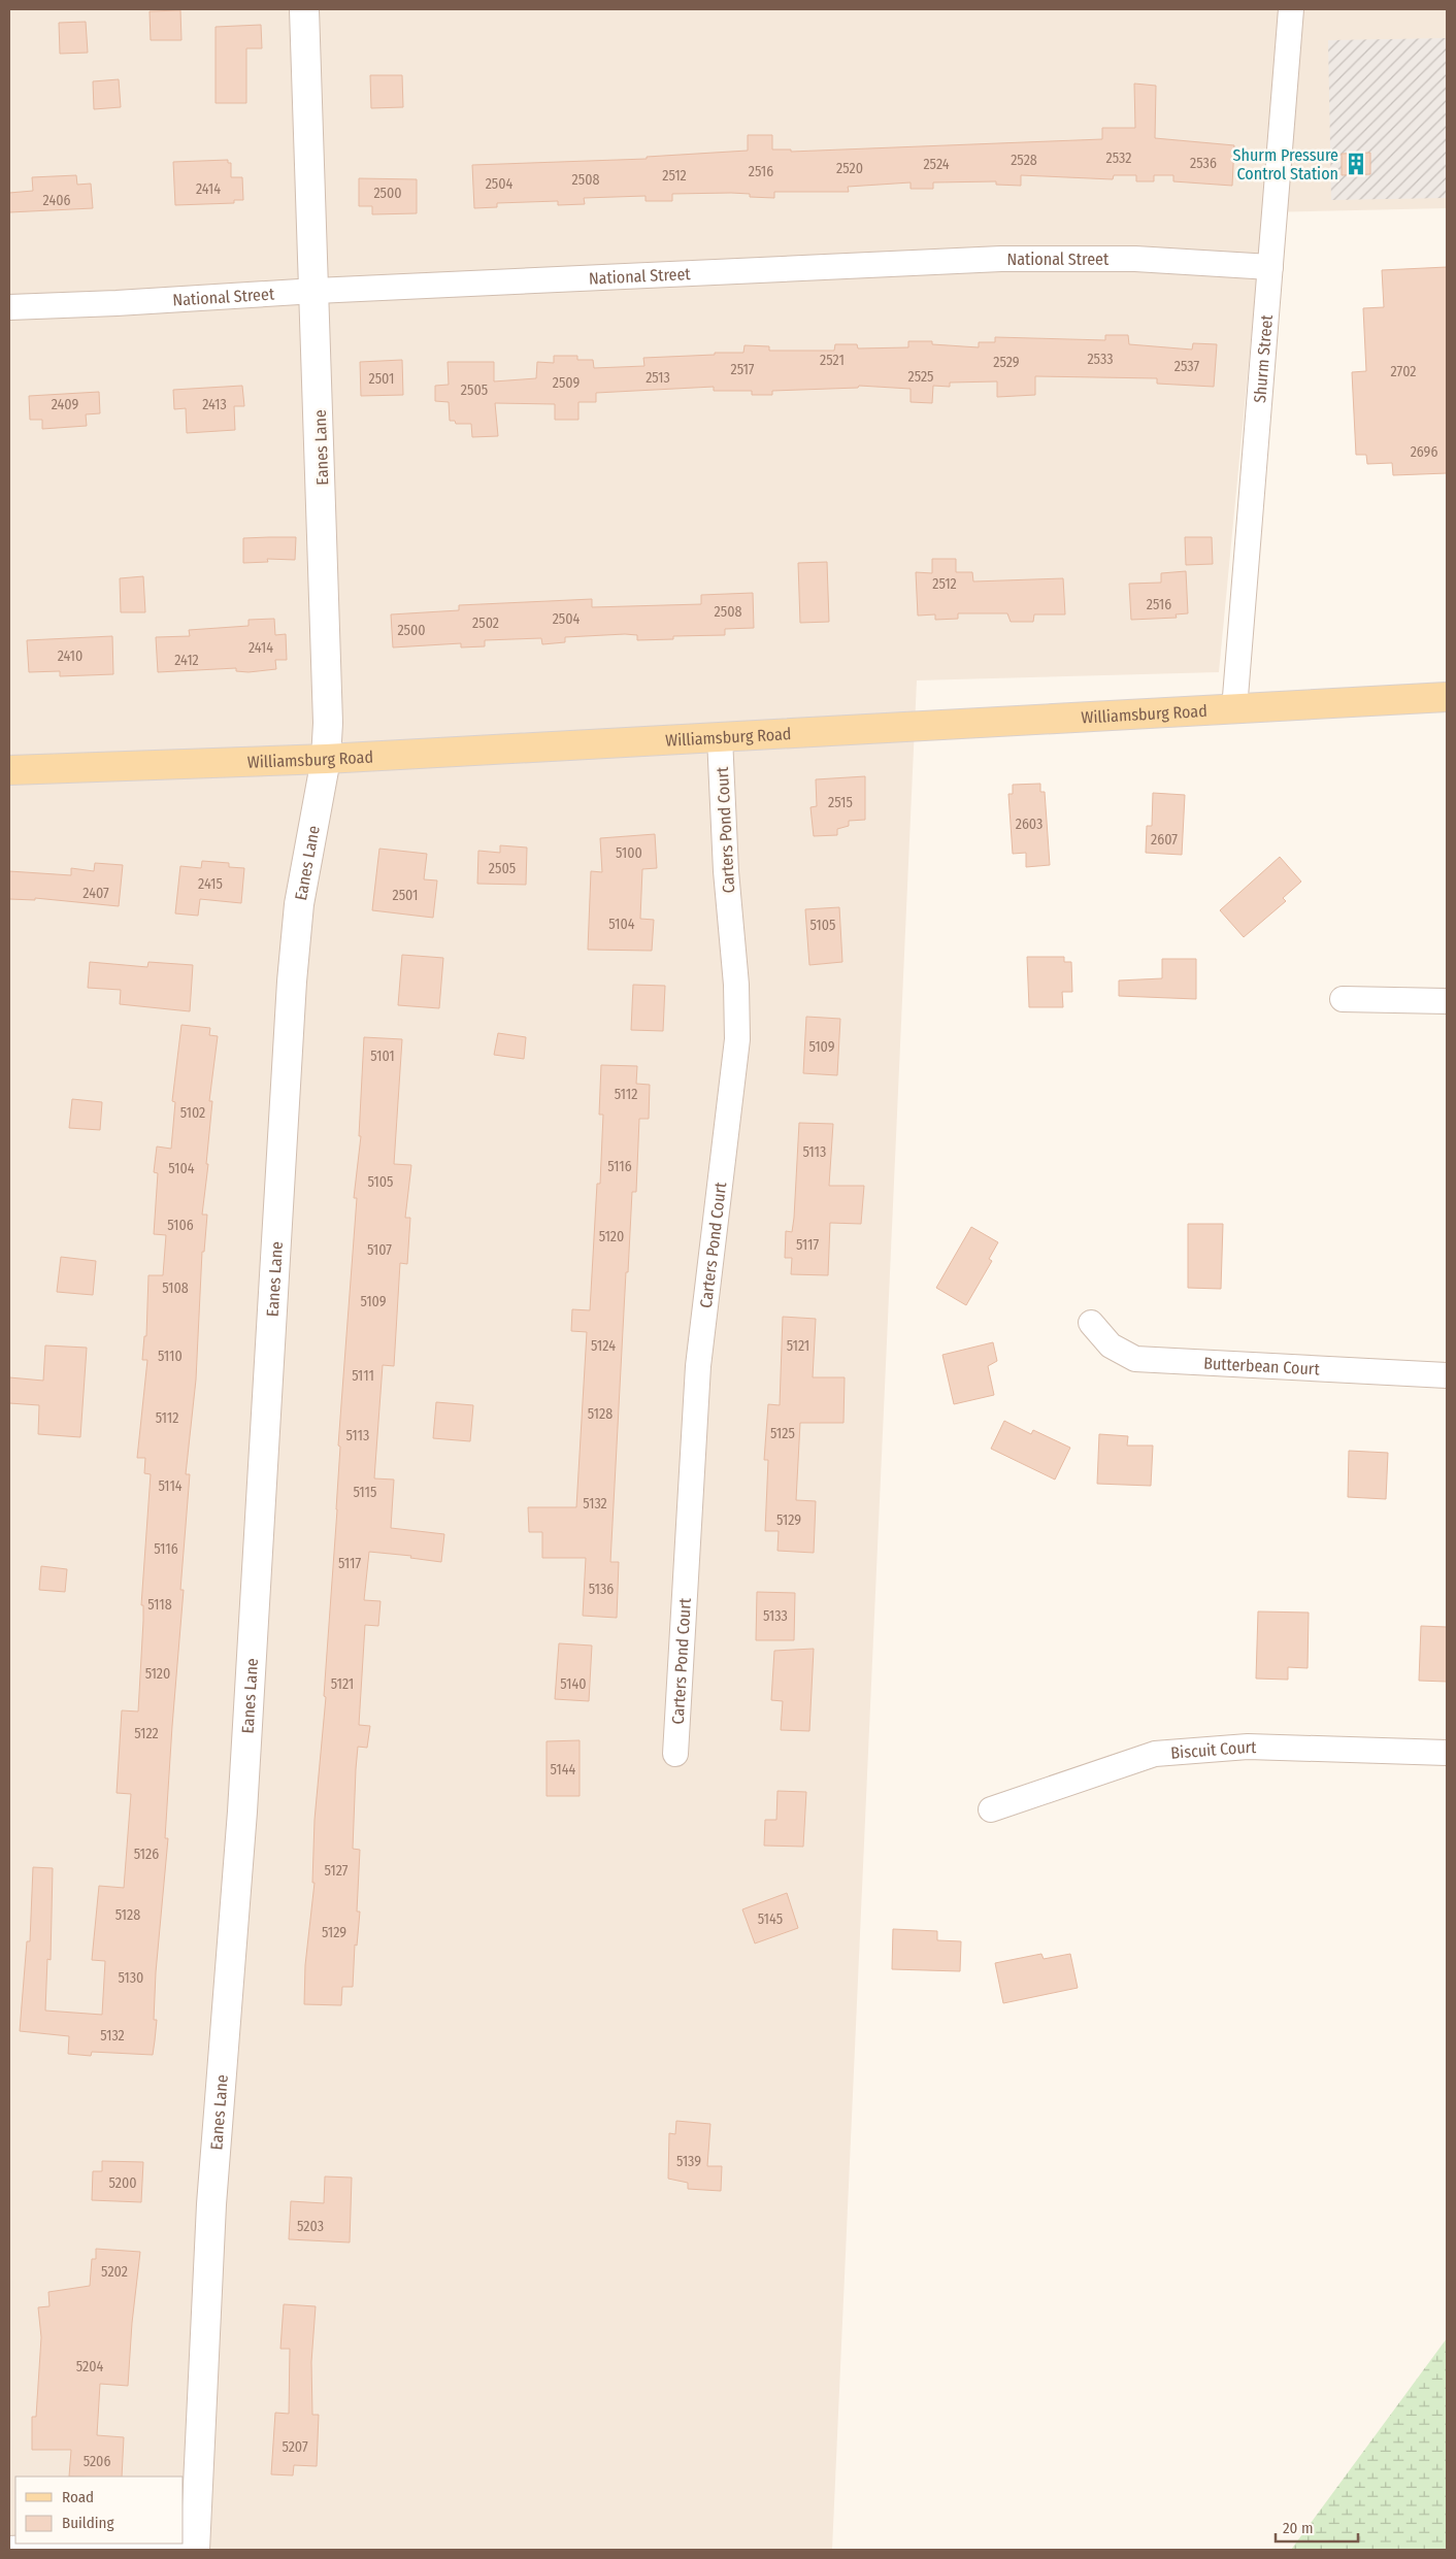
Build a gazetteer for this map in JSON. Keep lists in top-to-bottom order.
{
  "streets": {
    "main road": ["Williamsburg Road"],
    "street": [
      "National Street",
      "Shurm Street",
      "Eanes Lane",
      "Carters Pond Court",
      "Butterbean Court",
      "Biscuit Court"
    ]
  },
  "crossings": [
    ["National Street", "Shurm Street"],
    ["National Street", "Eanes Lane"],
    ["Shurm Street", "Williamsburg Road"],
    ["Eanes Lane", "Williamsburg Road"],
    ["Williamsburg Road", "Carters Pond Court"]
  ],
  "places": {
    "building": ["Shurm Pressure Control Station"]
  },
  "house_numbers": [
    "2532",
    "2528",
    "2536",
    "2524",
    "2520",
    "2516",
    "2512",
    "2508",
    "2504",
    "2414",
    "2500",
    "2406",
    "2533",
    "2521",
    "2529",
    "2537",
    "2517",
    "2702",
    "2525",
    "2513",
    "2501",
    "2509",
    "2505",
    "2409",
    "2413",
    "2696",
    "2512",
    "2516",
    "2508",
    "2504",
    "2502",
    "2500",
    "2414",
    "2410",
    "2412",
    "2515",
    "2603",
    "2607",
    "5100",
    "2505",
    "2415",
    "2407",
    "2501",
    "5104",
    "5105",
    "5109",
    "5101",
    "5112",
    "5102",
    "5113",
    "5116",
    "5104",
    "5105",
    "5106",
    "5120",
    "5117",
    "5107",
    "5108",
    "5109",
    "5124",
    "5121",
    "5110",
    "5111",
    "5128",
    "5112",
    "5125",
    "5113",
    "5114",
    "5115",
    "5132",
    "5129",
    "5116",
    "5117",
    "5136",
    "5118",
    "5133",
    "5120",
    "5121",
    "5140",
    "5122",
    "5144",
    "5126",
    "5127",
    "5128",
    "5145",
    "5129",
    "5130",
    "5132",
    "5139",
    "5200",
    "5203",
    "5202",
    "5204",
    "5207",
    "5206"
  ],
  "legend": ["Road", "Building"],
  "scale_bar": "20 m"
}
